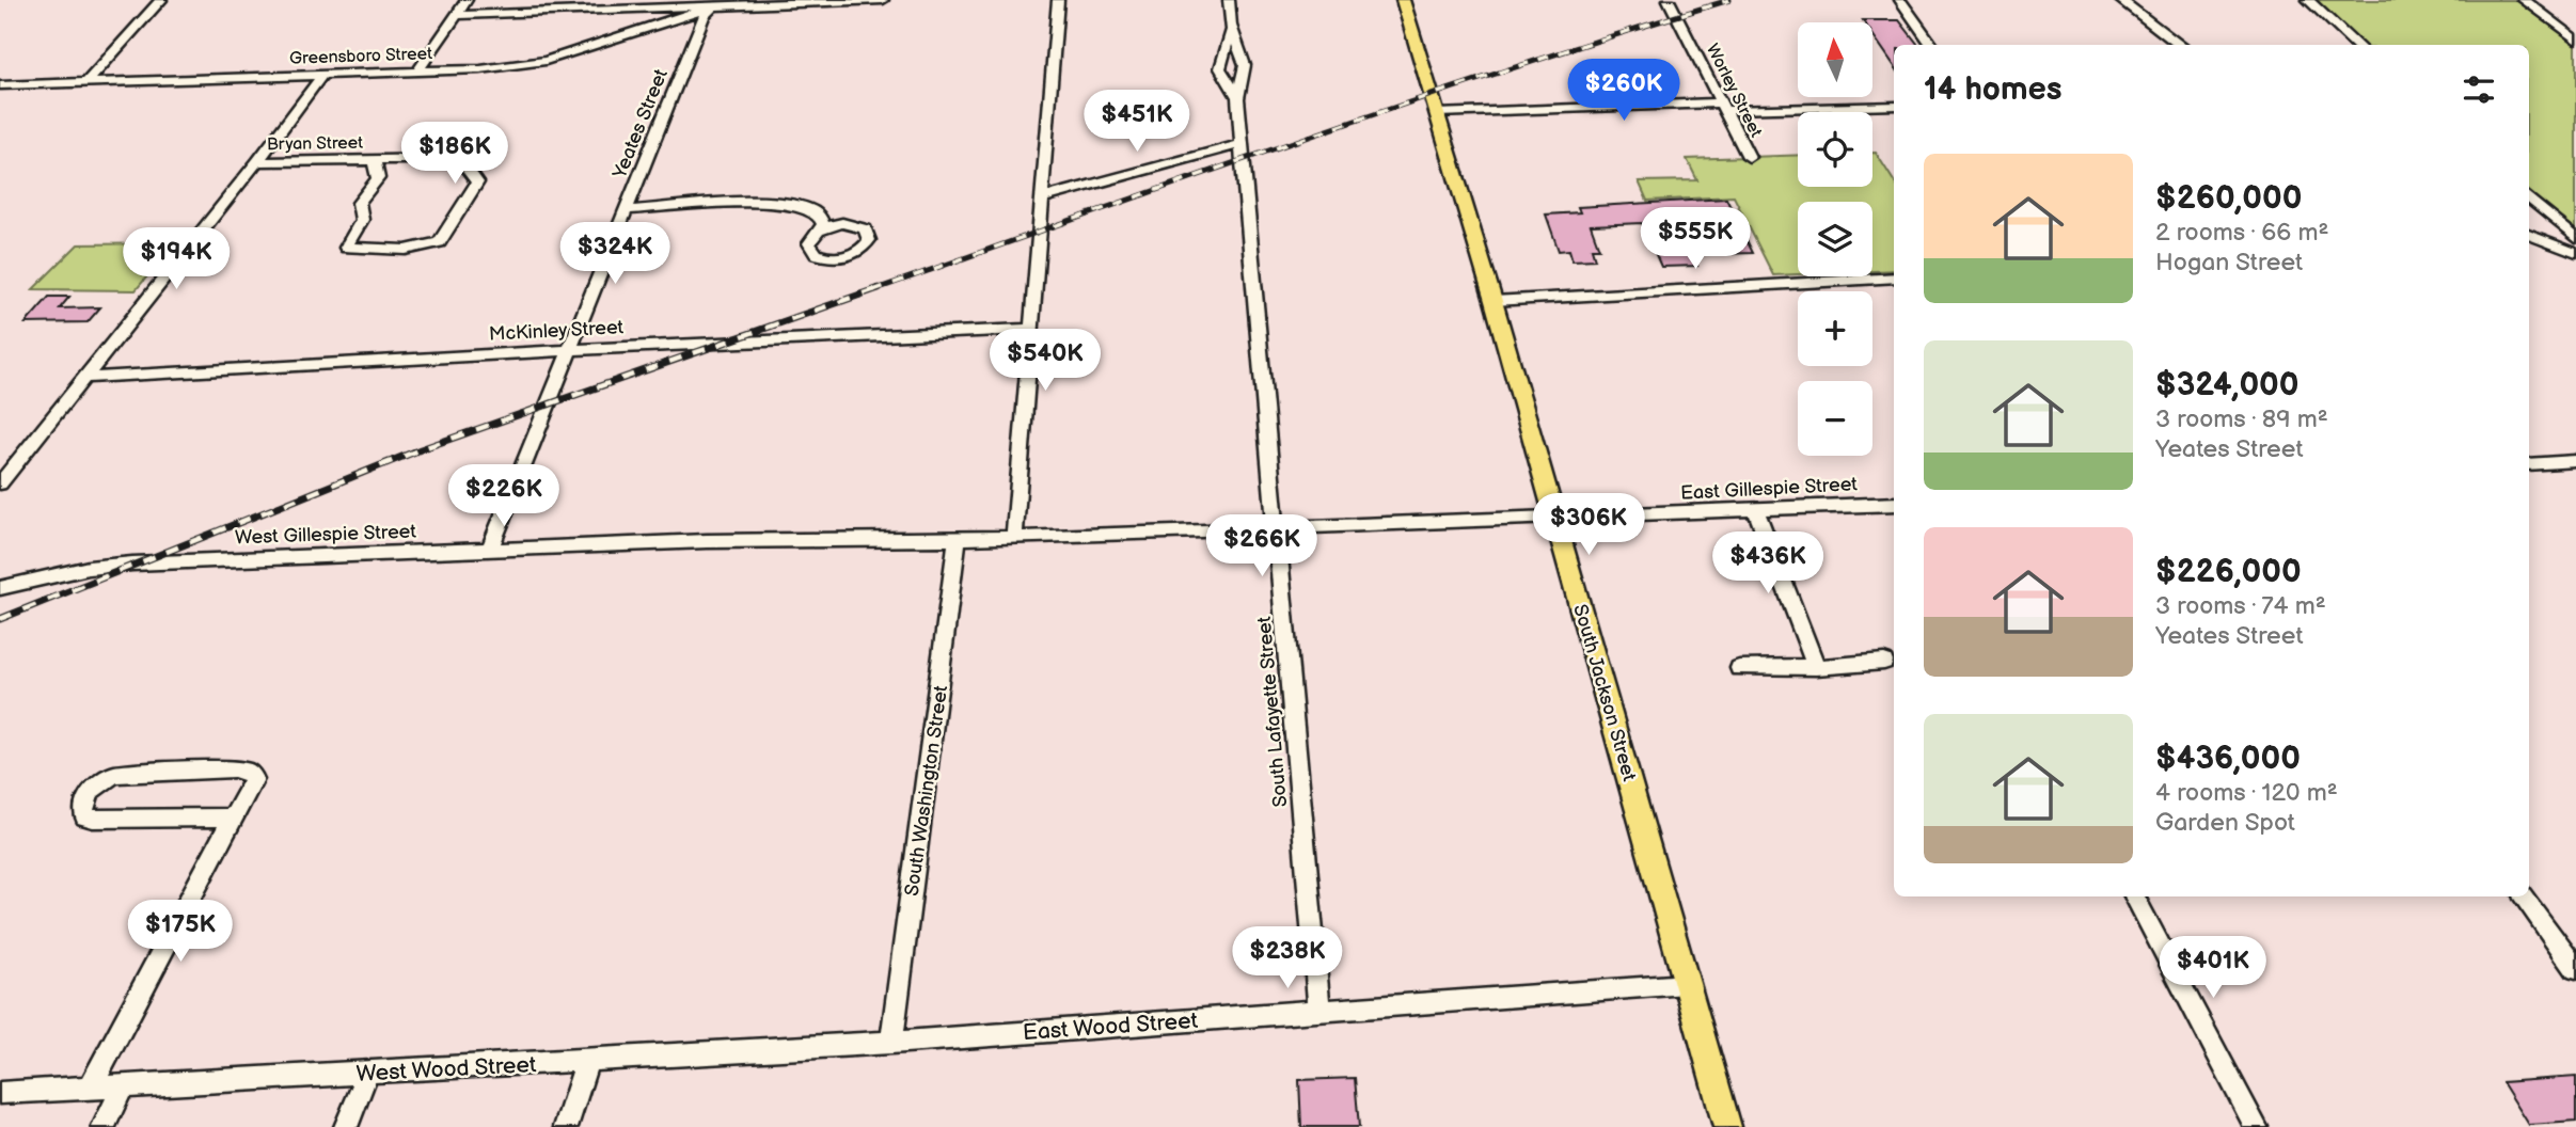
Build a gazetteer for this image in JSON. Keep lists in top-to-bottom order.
{
  "streets": {
    "main road": ["South Jackson Street"],
    "street": [
      "Greensboro Street",
      "Worley Street",
      "Yeates Street",
      "Bryan Street",
      "McKinley Street",
      "East Gillespie Street",
      "West Gillespie Street",
      "South Lafayette Street",
      "South Washington Street",
      "East Wood Street",
      "West Wood Street"
    ]
  },
  "crossings": [
    ["Greensboro Street", "Yeates Street"],
    ["Yeates Street", "McKinley Street"],
    ["Yeates Street", "West Gillespie Street"],
    ["East Gillespie Street", "West Gillespie Street"],
    ["East Gillespie Street", "South Jackson Street"],
    ["East Gillespie Street", "South Lafayette Street"],
    ["West Gillespie Street", "South Washington Street"],
    ["South Jackson Street", "East Wood Street"],
    ["South Lafayette Street", "East Wood Street"],
    ["South Washington Street", "East Wood Street"],
    ["South Washington Street", "West Wood Street"],
    ["East Wood Street", "West Wood Street"]
  ],
  "north": "top",
  "page": {
    "map_buttons": ["+", "−"],
    "heading": "14 homes",
    "price": [
      "$260K",
      "$451K",
      "$186K",
      "$555K",
      "$324K",
      "$194K",
      "$540K",
      "$226K",
      "$306K",
      "$266K",
      "$436K",
      "$175K",
      "$238K",
      "$401K"
    ],
    "list": [
      {
        "name": "$260,000",
        "note": "2 rooms · 66 m² · Hogan Street"
      },
      {
        "name": "$324,000",
        "note": "3 rooms · 89 m² · Yeates Street"
      },
      {
        "name": "$226,000",
        "note": "3 rooms · 74 m² · Yeates Street"
      },
      {
        "name": "$436,000",
        "note": "4 rooms · 120 m² · Garden Spot"
      }
    ]
  }
}
